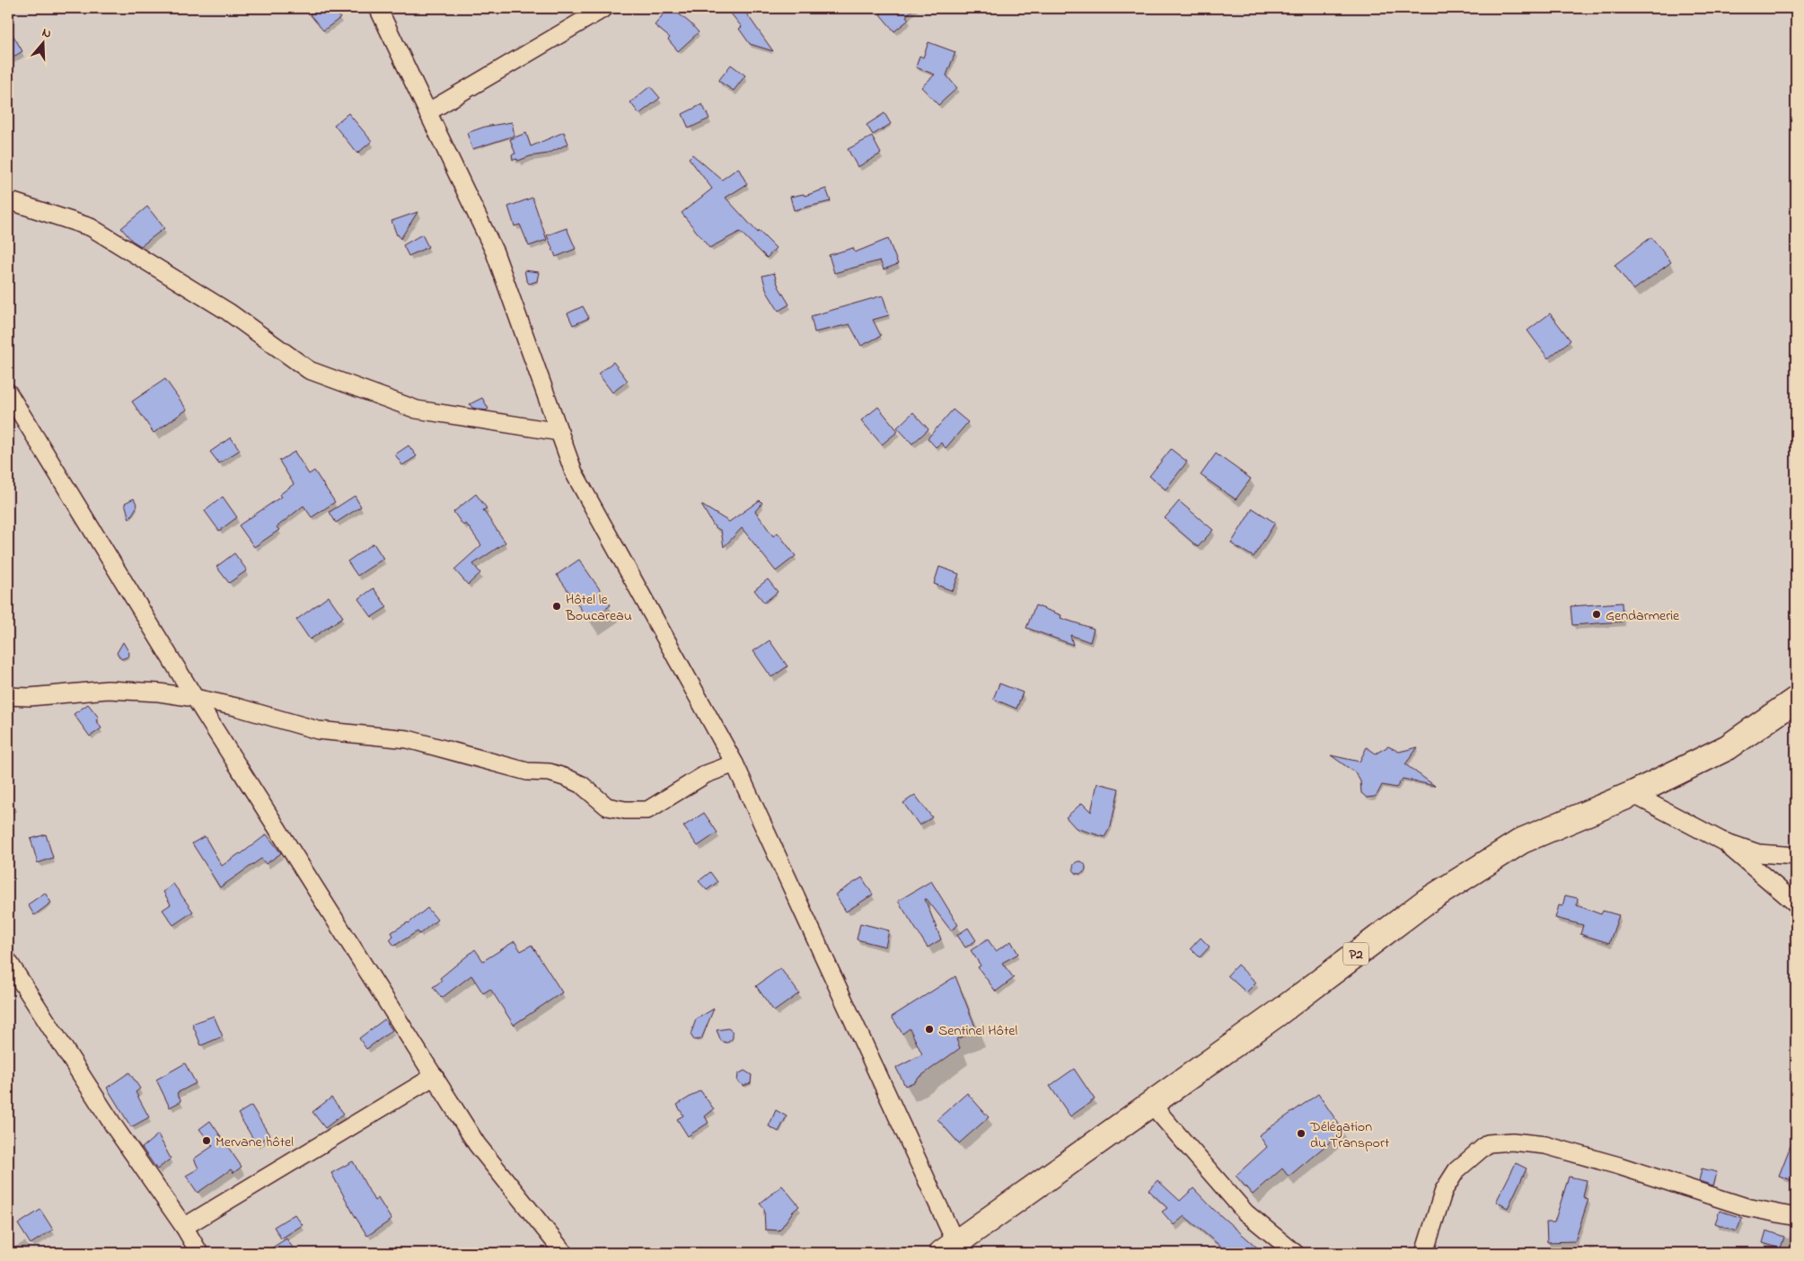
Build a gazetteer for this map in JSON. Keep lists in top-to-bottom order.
{
  "streets": {
    "main road": ["P2"]
  },
  "places": [
    "Hôtel le Boucareau",
    "Gendarmerie",
    "Sentinel Hôtel",
    "Délégation du Transport",
    "Mervane hôtel"
  ],
  "north": "top"
}
